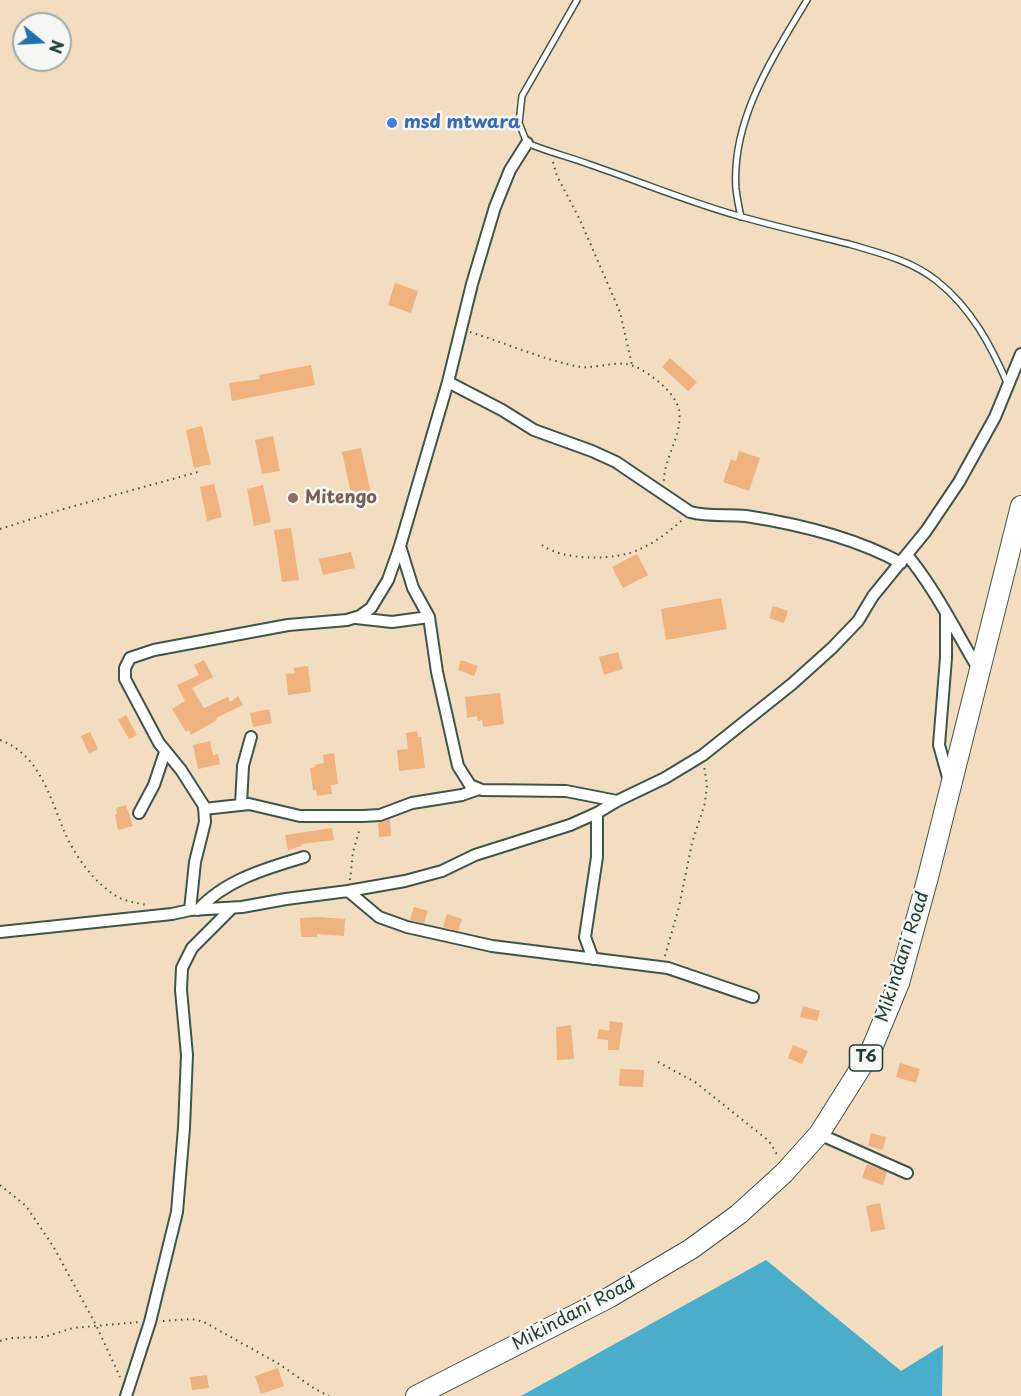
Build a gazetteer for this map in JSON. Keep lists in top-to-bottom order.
{
  "streets": {
    "highway": ["Mikindani Road", "T6"]
  },
  "places": ["msd mtwara", "Mitengo"],
  "north": "right"
}
